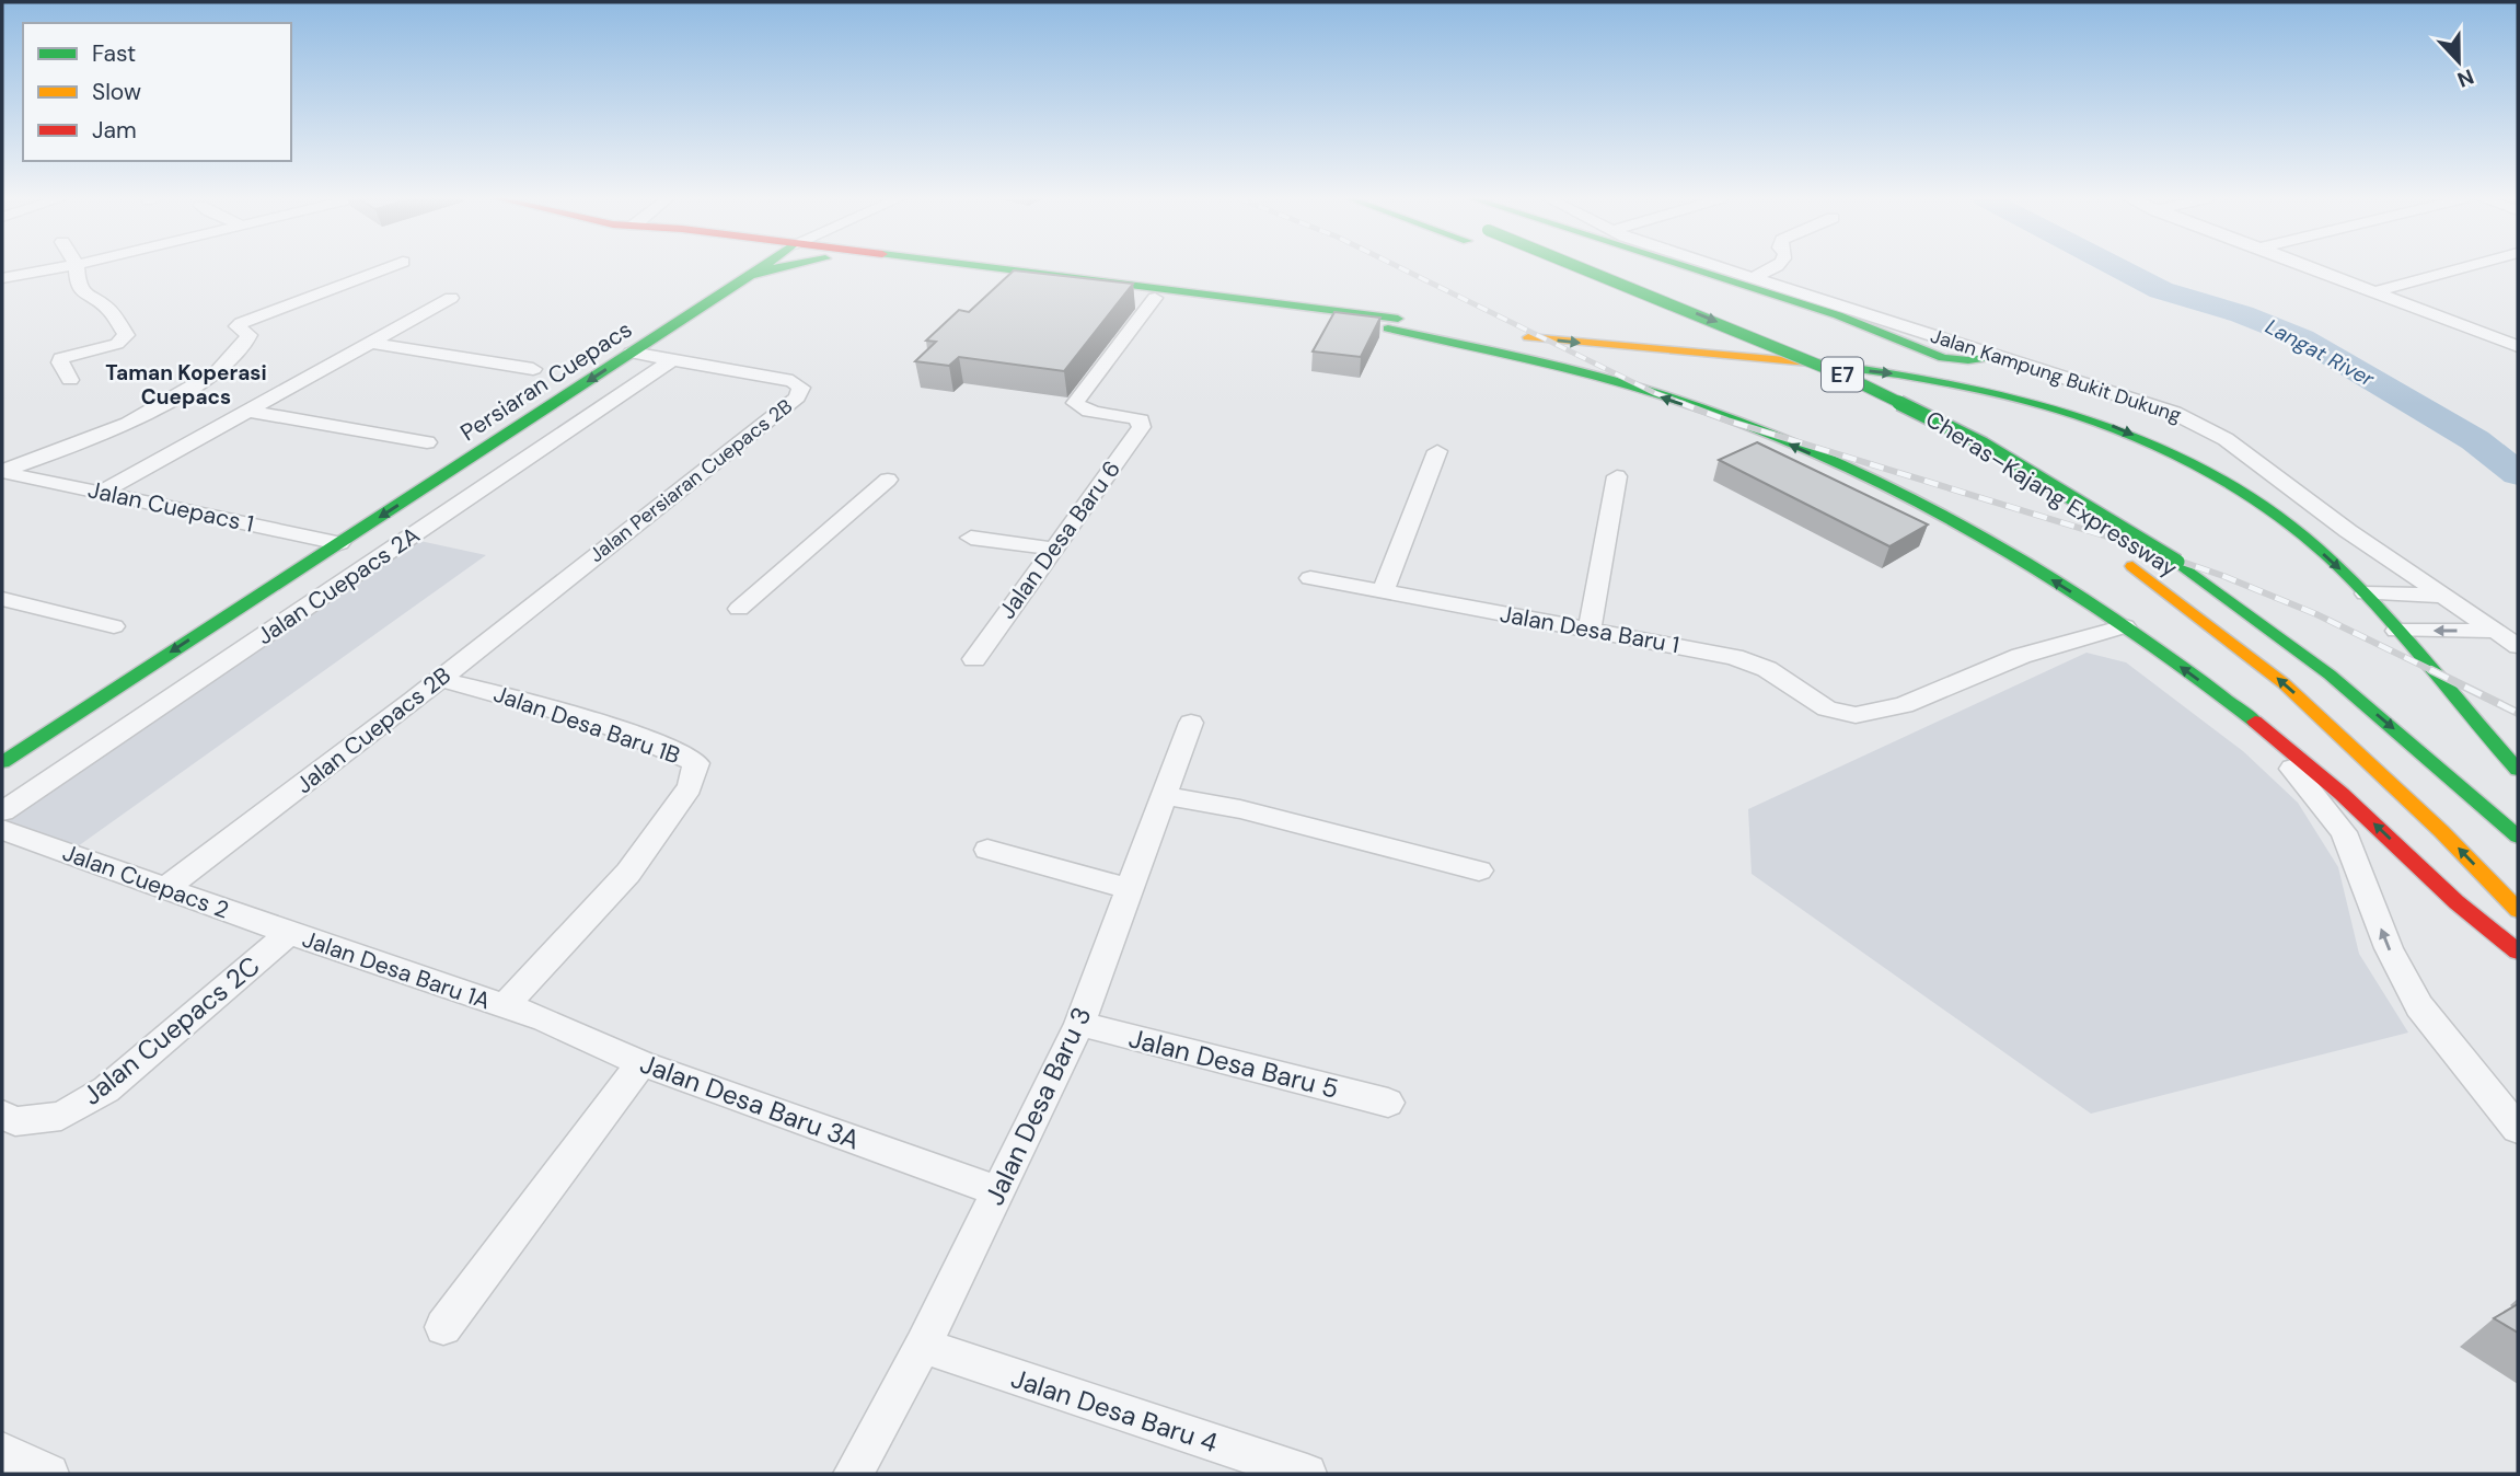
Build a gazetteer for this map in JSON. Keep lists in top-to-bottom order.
{
  "streets": {
    "main road": ["E7", "Persiaran Cuepacs", "Cheras–Kajang Expressway"],
    "street": [
      "Jalan Kampung Bukit Dukung",
      "Jalan Persiaran Cuepacs 2B",
      "Jalan Cuepacs 1",
      "Jalan Desa Baru 6",
      "Jalan Cuepacs 2A",
      "Jalan Desa Baru 1",
      "Jalan Desa Baru 1B",
      "Jalan Cuepacs 2B",
      "Jalan Cuepacs 2",
      "Jalan Desa Baru 1A",
      "Jalan Cuepacs 2C",
      "Jalan Desa Baru 5",
      "Jalan Desa Baru 3A",
      "Jalan Desa Baru 3",
      "Jalan Desa Baru 4"
    ]
  },
  "crossings": [
    ["Persiaran Cuepacs", "Jalan Cuepacs 1"],
    ["Jalan Persiaran Cuepacs 2B", "Jalan Cuepacs 2A"],
    ["Jalan Persiaran Cuepacs 2B", "Jalan Cuepacs 2B"],
    ["Jalan Desa Baru 1B", "Jalan Cuepacs 2B"],
    ["Jalan Desa Baru 1B", "Jalan Desa Baru 1A"],
    ["Jalan Desa Baru 1B", "Jalan Desa Baru 3A"],
    ["Jalan Cuepacs 2B", "Jalan Cuepacs 2"],
    ["Jalan Cuepacs 2", "Jalan Desa Baru 1A"],
    ["Jalan Cuepacs 2", "Jalan Cuepacs 2C"],
    ["Jalan Desa Baru 1A", "Jalan Cuepacs 2C"],
    ["Jalan Desa Baru 1A", "Jalan Desa Baru 3A"],
    ["Jalan Desa Baru 5", "Jalan Desa Baru 3"],
    ["Jalan Desa Baru 3A", "Jalan Desa Baru 3"],
    ["Jalan Desa Baru 3", "Jalan Desa Baru 4"]
  ],
  "districts": ["Taman Koperasi Cuepacs"],
  "water": ["Langat River"],
  "legend": ["Fast", "Slow", "Jam"],
  "north": "bottom"
}
